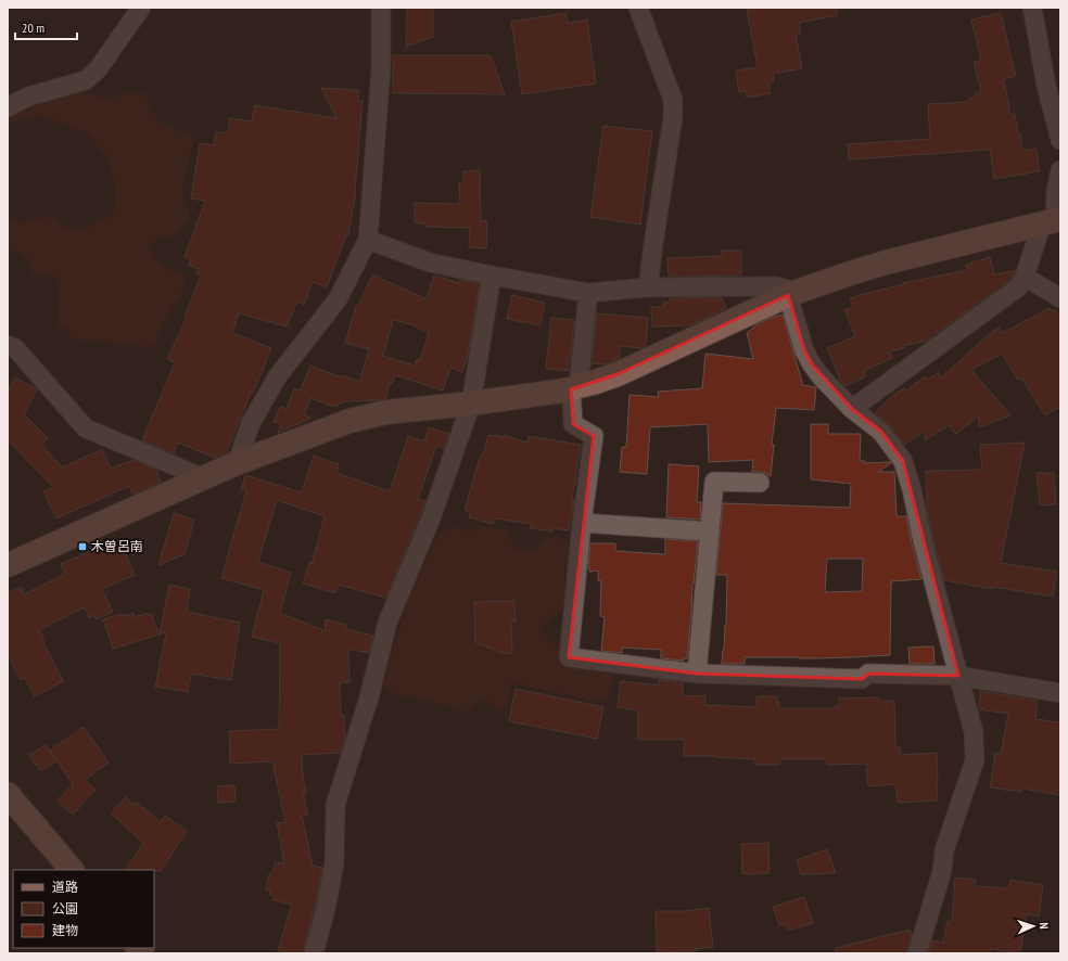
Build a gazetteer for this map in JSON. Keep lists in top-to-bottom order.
{
  "places": {
    "transit": ["木曽呂南"]
  },
  "legend": ["道路", "公園", "建物"],
  "scale_bar": "20 m",
  "north": "right"
}
